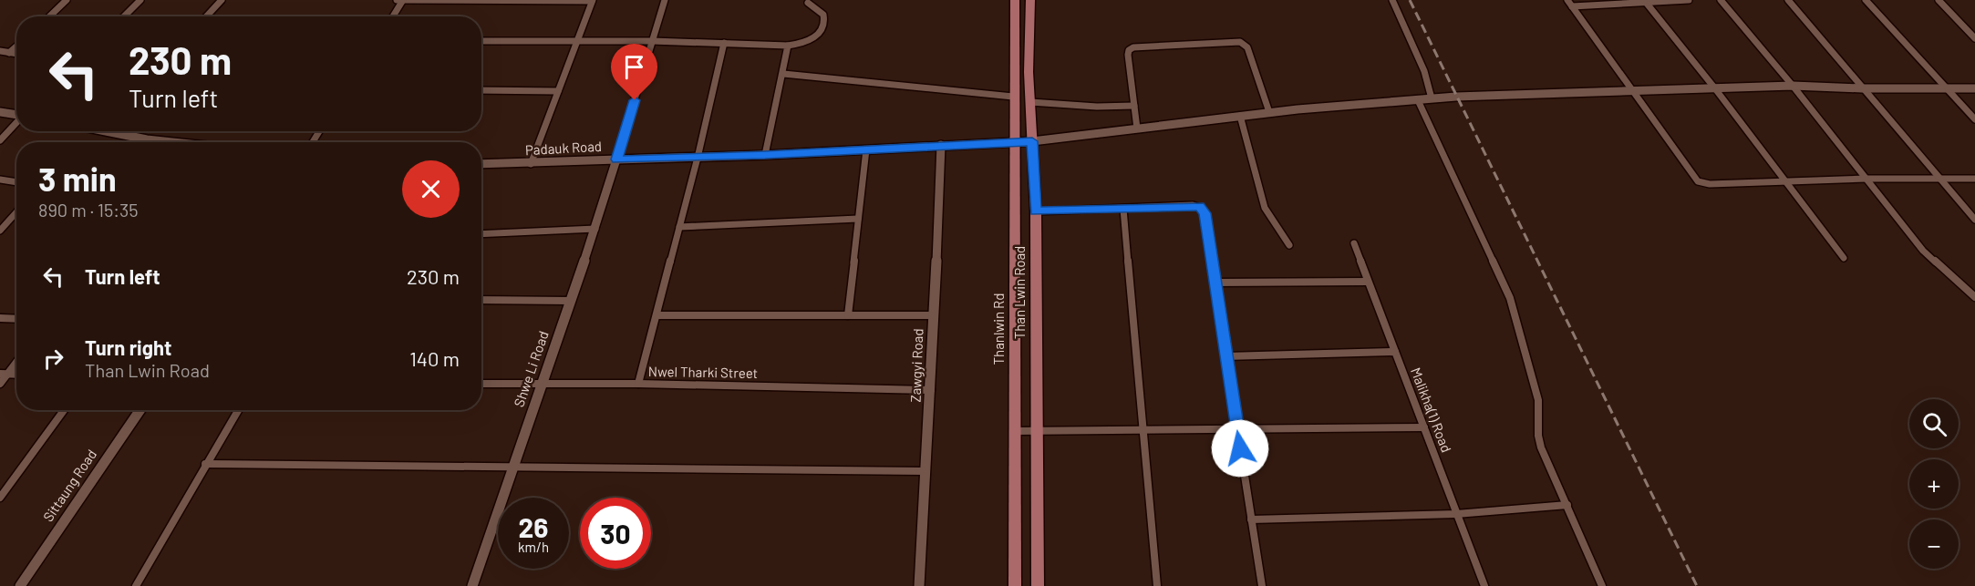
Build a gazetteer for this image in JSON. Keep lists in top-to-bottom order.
{
  "streets": {
    "main road": ["Than Lwin Road", "Thanlwin Rd"],
    "street": [
      "Padauk Road",
      "Zawgyi Road",
      "Shwe Li Road",
      "Nwel Tharki Street",
      "Malikha(1) Road",
      "Sittaung Road"
    ]
  },
  "crossings": [
    ["Padauk Road", "Than Lwin Road"],
    ["Padauk Road", "Thanlwin Rd"],
    ["Padauk Road", "Zawgyi Road"],
    ["Padauk Road", "Shwe Li Road"],
    ["Zawgyi Road", "Nwel Tharki Street"],
    ["Shwe Li Road", "Nwel Tharki Street"]
  ],
  "page": {
    "turn": ["230 m", "Turn left"],
    "heading": ["3 min", "890 m · 15:35"],
    "list": [
      {
        "name": "Turn left",
        "value": "230 m"
      },
      {
        "name": "Turn right",
        "note": "Than Lwin Road",
        "value": "140 m"
      }
    ],
    "map_buttons": ["+", "−"],
    "speed": "26 km/h",
    "limit": "30"
  }
}
